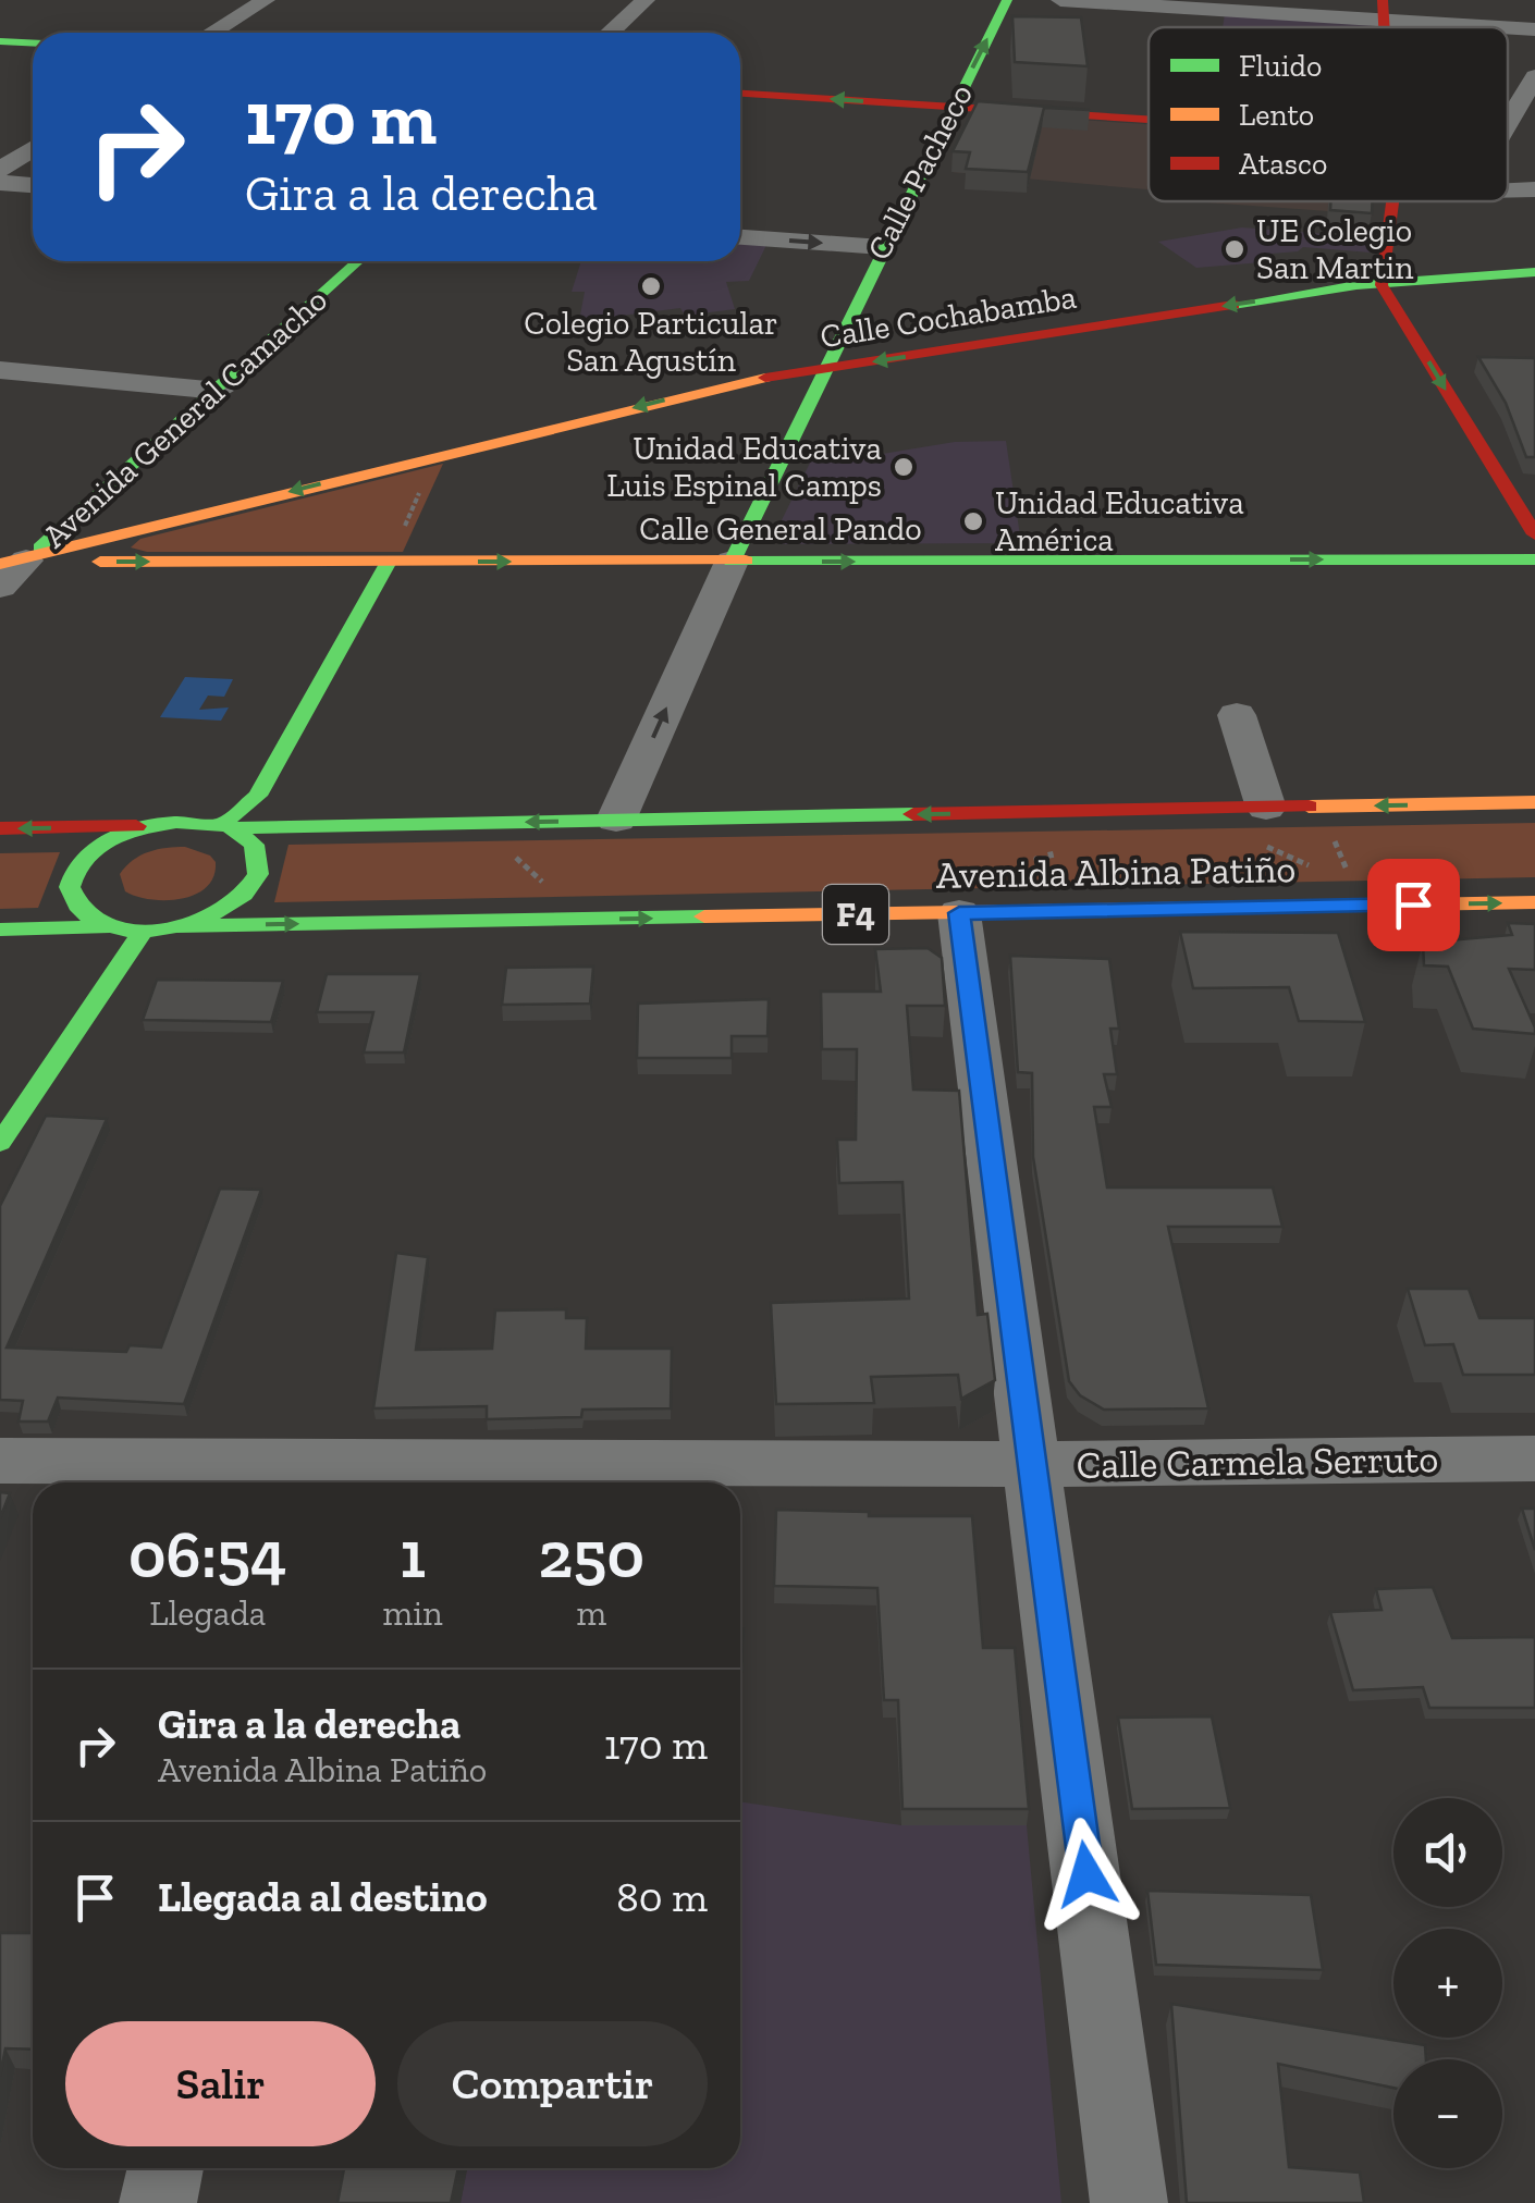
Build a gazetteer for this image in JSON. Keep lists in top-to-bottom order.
{
  "streets": {
    "main road": [
      "Calle Pacheco",
      "Calle Cochabamba",
      "Avenida General Camacho",
      "Calle General Pando",
      "Avenida Albina Patiño",
      "F4"
    ],
    "street": ["Calle Carmela Serruto"]
  },
  "crossings": [
    ["Calle Pacheco", "Calle Cochabamba"],
    ["Calle Pacheco", "Calle General Pando"],
    ["Calle Pacheco", "Avenida Albina Patiño"],
    ["Calle Cochabamba", "Avenida General Camacho"],
    ["Calle Cochabamba", "Calle General Pando"],
    ["Avenida General Camacho", "Calle General Pando"],
    ["Avenida Albina Patiño", "F4"]
  ],
  "one_way": ["Calle Cochabamba", "Calle General Pando"],
  "places": [
    "UE Colegio San Martin",
    "Colegio Particular San Agustín",
    "Unidad Educativa Luis Espinal Camps",
    "Unidad Educativa América"
  ],
  "legend": ["Fluido", "Lento", "Atasco"],
  "page": {
    "turn": ["170 m", "Gira a la derecha"],
    "eta": [
      "06:54",
      "Llegada",
      "1",
      "min",
      "250",
      "m"
    ],
    "list": [
      {
        "name": "Gira a la derecha",
        "note": "Avenida Albina Patiño",
        "value": "170 m"
      },
      {
        "name": "Llegada al destino",
        "value": "80 m"
      }
    ],
    "map_buttons": ["+", "−"],
    "buttons": ["Salir", "Compartir"]
  }
}
